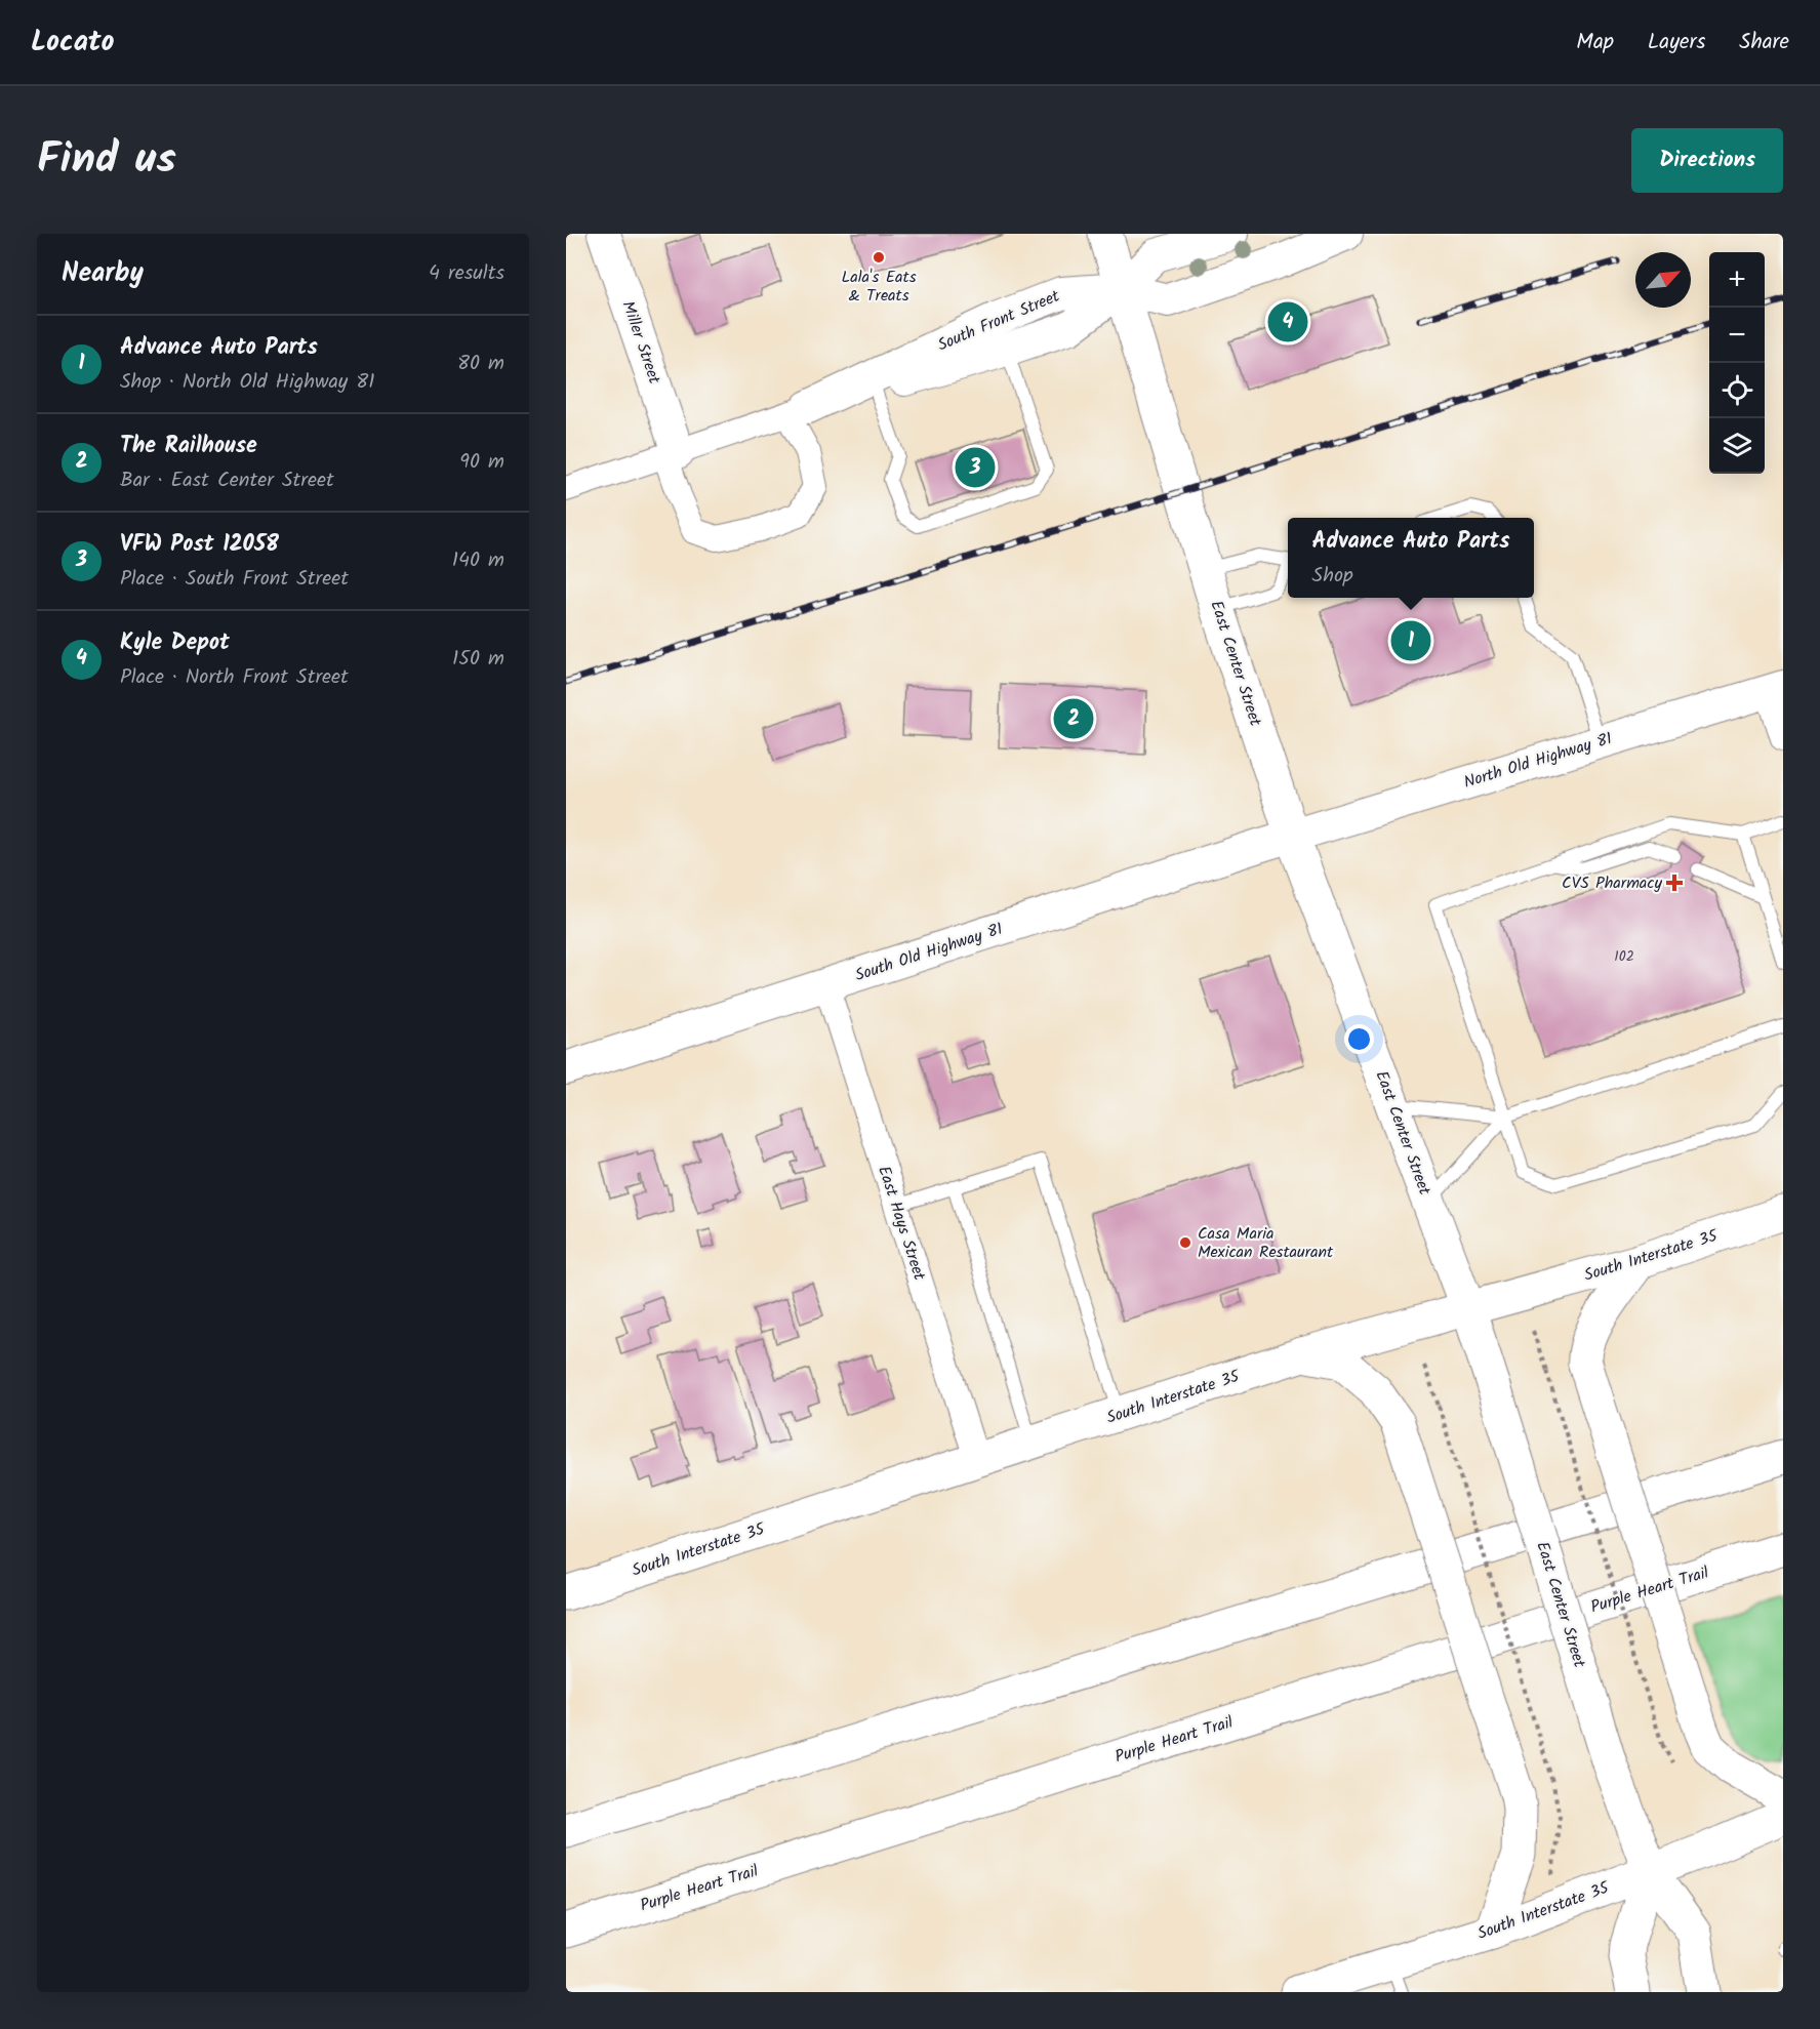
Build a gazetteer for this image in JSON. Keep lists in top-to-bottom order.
{
  "streets": {
    "main road": ["East Center Street", "South Interstate 35", "Purple Heart Trail"],
    "street": [
      "South Front Street",
      "Miller Street",
      "North Old Highway 81",
      "South Old Highway 81",
      "East Hays Street"
    ]
  },
  "crossings": [
    ["South Front Street", "Miller Street"],
    ["South Front Street", "East Center Street"],
    ["East Center Street", "North Old Highway 81"],
    ["East Center Street", "South Old Highway 81"],
    ["East Center Street", "South Interstate 35"],
    ["North Old Highway 81", "South Old Highway 81"],
    ["South Old Highway 81", "East Hays Street"],
    ["East Hays Street", "South Interstate 35"]
  ],
  "places": {
    "other": ["Lala's Eats & Treats", "Casa Maria Mexican Restaurant"],
    "health": ["CVS Pharmacy"]
  },
  "house_numbers": ["102"],
  "north": "top right",
  "page": {
    "header": "Locato",
    "nav": ["Map", "Layers", "Share"],
    "title": "Find us",
    "buttons": "Directions",
    "heading": ["Nearby", "4 results"],
    "map_buttons": ["+", "−"],
    "pins": [
      "4",
      "3",
      "1",
      "2"
    ],
    "list": [
      {
        "mark": "1",
        "name": "Advance Auto Parts",
        "note": "Shop · North Old Highway 81",
        "value": "80 m"
      },
      {
        "mark": "2",
        "name": "The Railhouse",
        "note": "Bar · East Center Street",
        "value": "90 m"
      },
      {
        "mark": "3",
        "name": "VFW Post 12058",
        "note": "Place · South Front Street",
        "value": "140 m"
      },
      {
        "mark": "4",
        "name": "Kyle Depot",
        "note": "Place · North Front Street",
        "value": "150 m"
      }
    ],
    "popup": ["Advance Auto Parts", "Shop"]
  }
}
